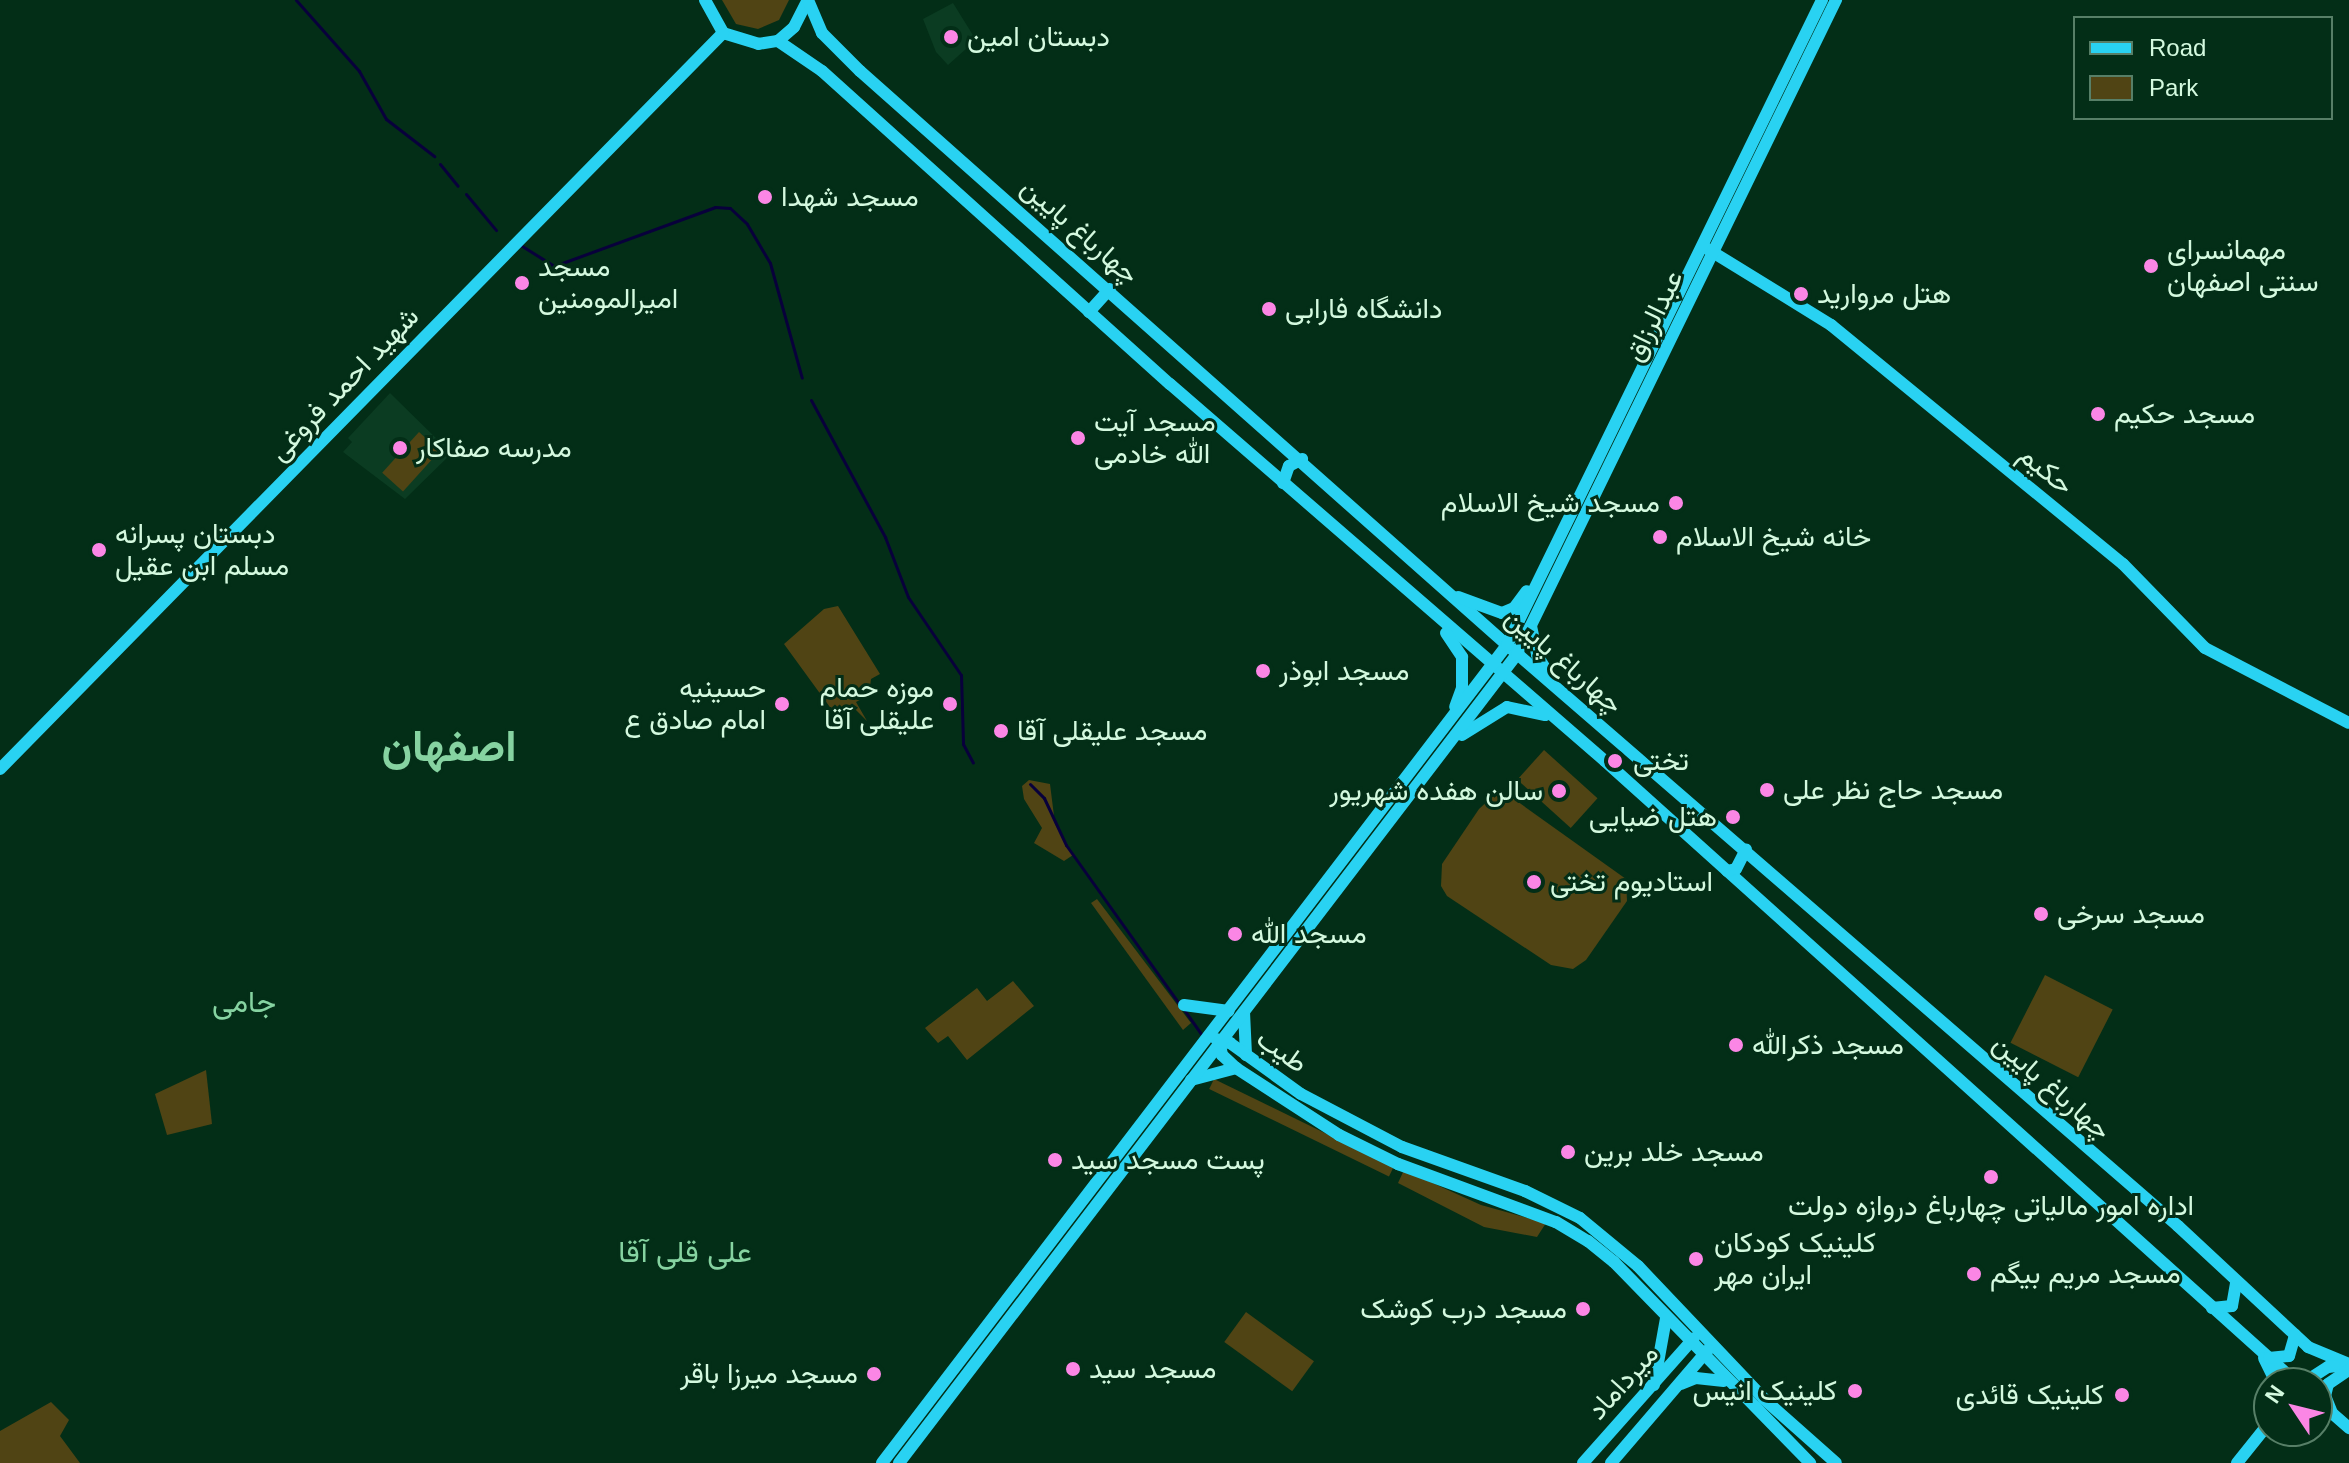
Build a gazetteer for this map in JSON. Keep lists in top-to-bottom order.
{
  "streets": {
    "main road": [
      "چهارباغ پایین",
      "عبدالرزاق",
      "شهید احمد فروغی",
      "حکیم",
      "طیب",
      "میرداماد"
    ]
  },
  "crossings": [
    ["چهارباغ پایین", "عبدالرزاق"],
    ["عبدالرزاق", "حکیم"],
    ["طیب", "میرداماد"]
  ],
  "districts": ["اصفهان", "جامی", "علی قلی آقا"],
  "places": [
    "دبستان امین",
    "مسجد شهدا",
    "مهمانسرای سنتی اصفهان",
    "مسجد امیرالمومنین",
    "هتل مروارید",
    "دانشگاه فارابی",
    "مسجد حکیم",
    "مسجد آیت الله خادمی",
    "مدرسه صفاکار",
    "مسجد شیخ الاسلام",
    "خانه شیخ الاسلام",
    "دبستان پسرانه مسلم ابن عقیل",
    "مسجد ابوذر",
    "حسینیه امام صادق ع",
    "موزه حمام علیقلی آقا",
    "مسجد علیقلی آقا",
    "تختی",
    "مسجد حاج نظر علی",
    "سالن هفده شهریور",
    "هتل ضیایی",
    "استادیوم تختی",
    "مسجد سرخی",
    "مسجد الله",
    "مسجد ذکرالله",
    "مسجد خلد برین",
    "پست مسجد سید",
    "اداره امور مالیاتی چهارباغ دروازه دولت",
    "کلینیک کودکان ایران مهر",
    "مسجد مریم بیگم",
    "مسجد درب کوشک",
    "مسجد سید",
    "مسجد میرزا باقر",
    "کلینیک انیس",
    "کلینیک قائدی"
  ],
  "legend": ["Road", "Park"],
  "north": "top left"
}
